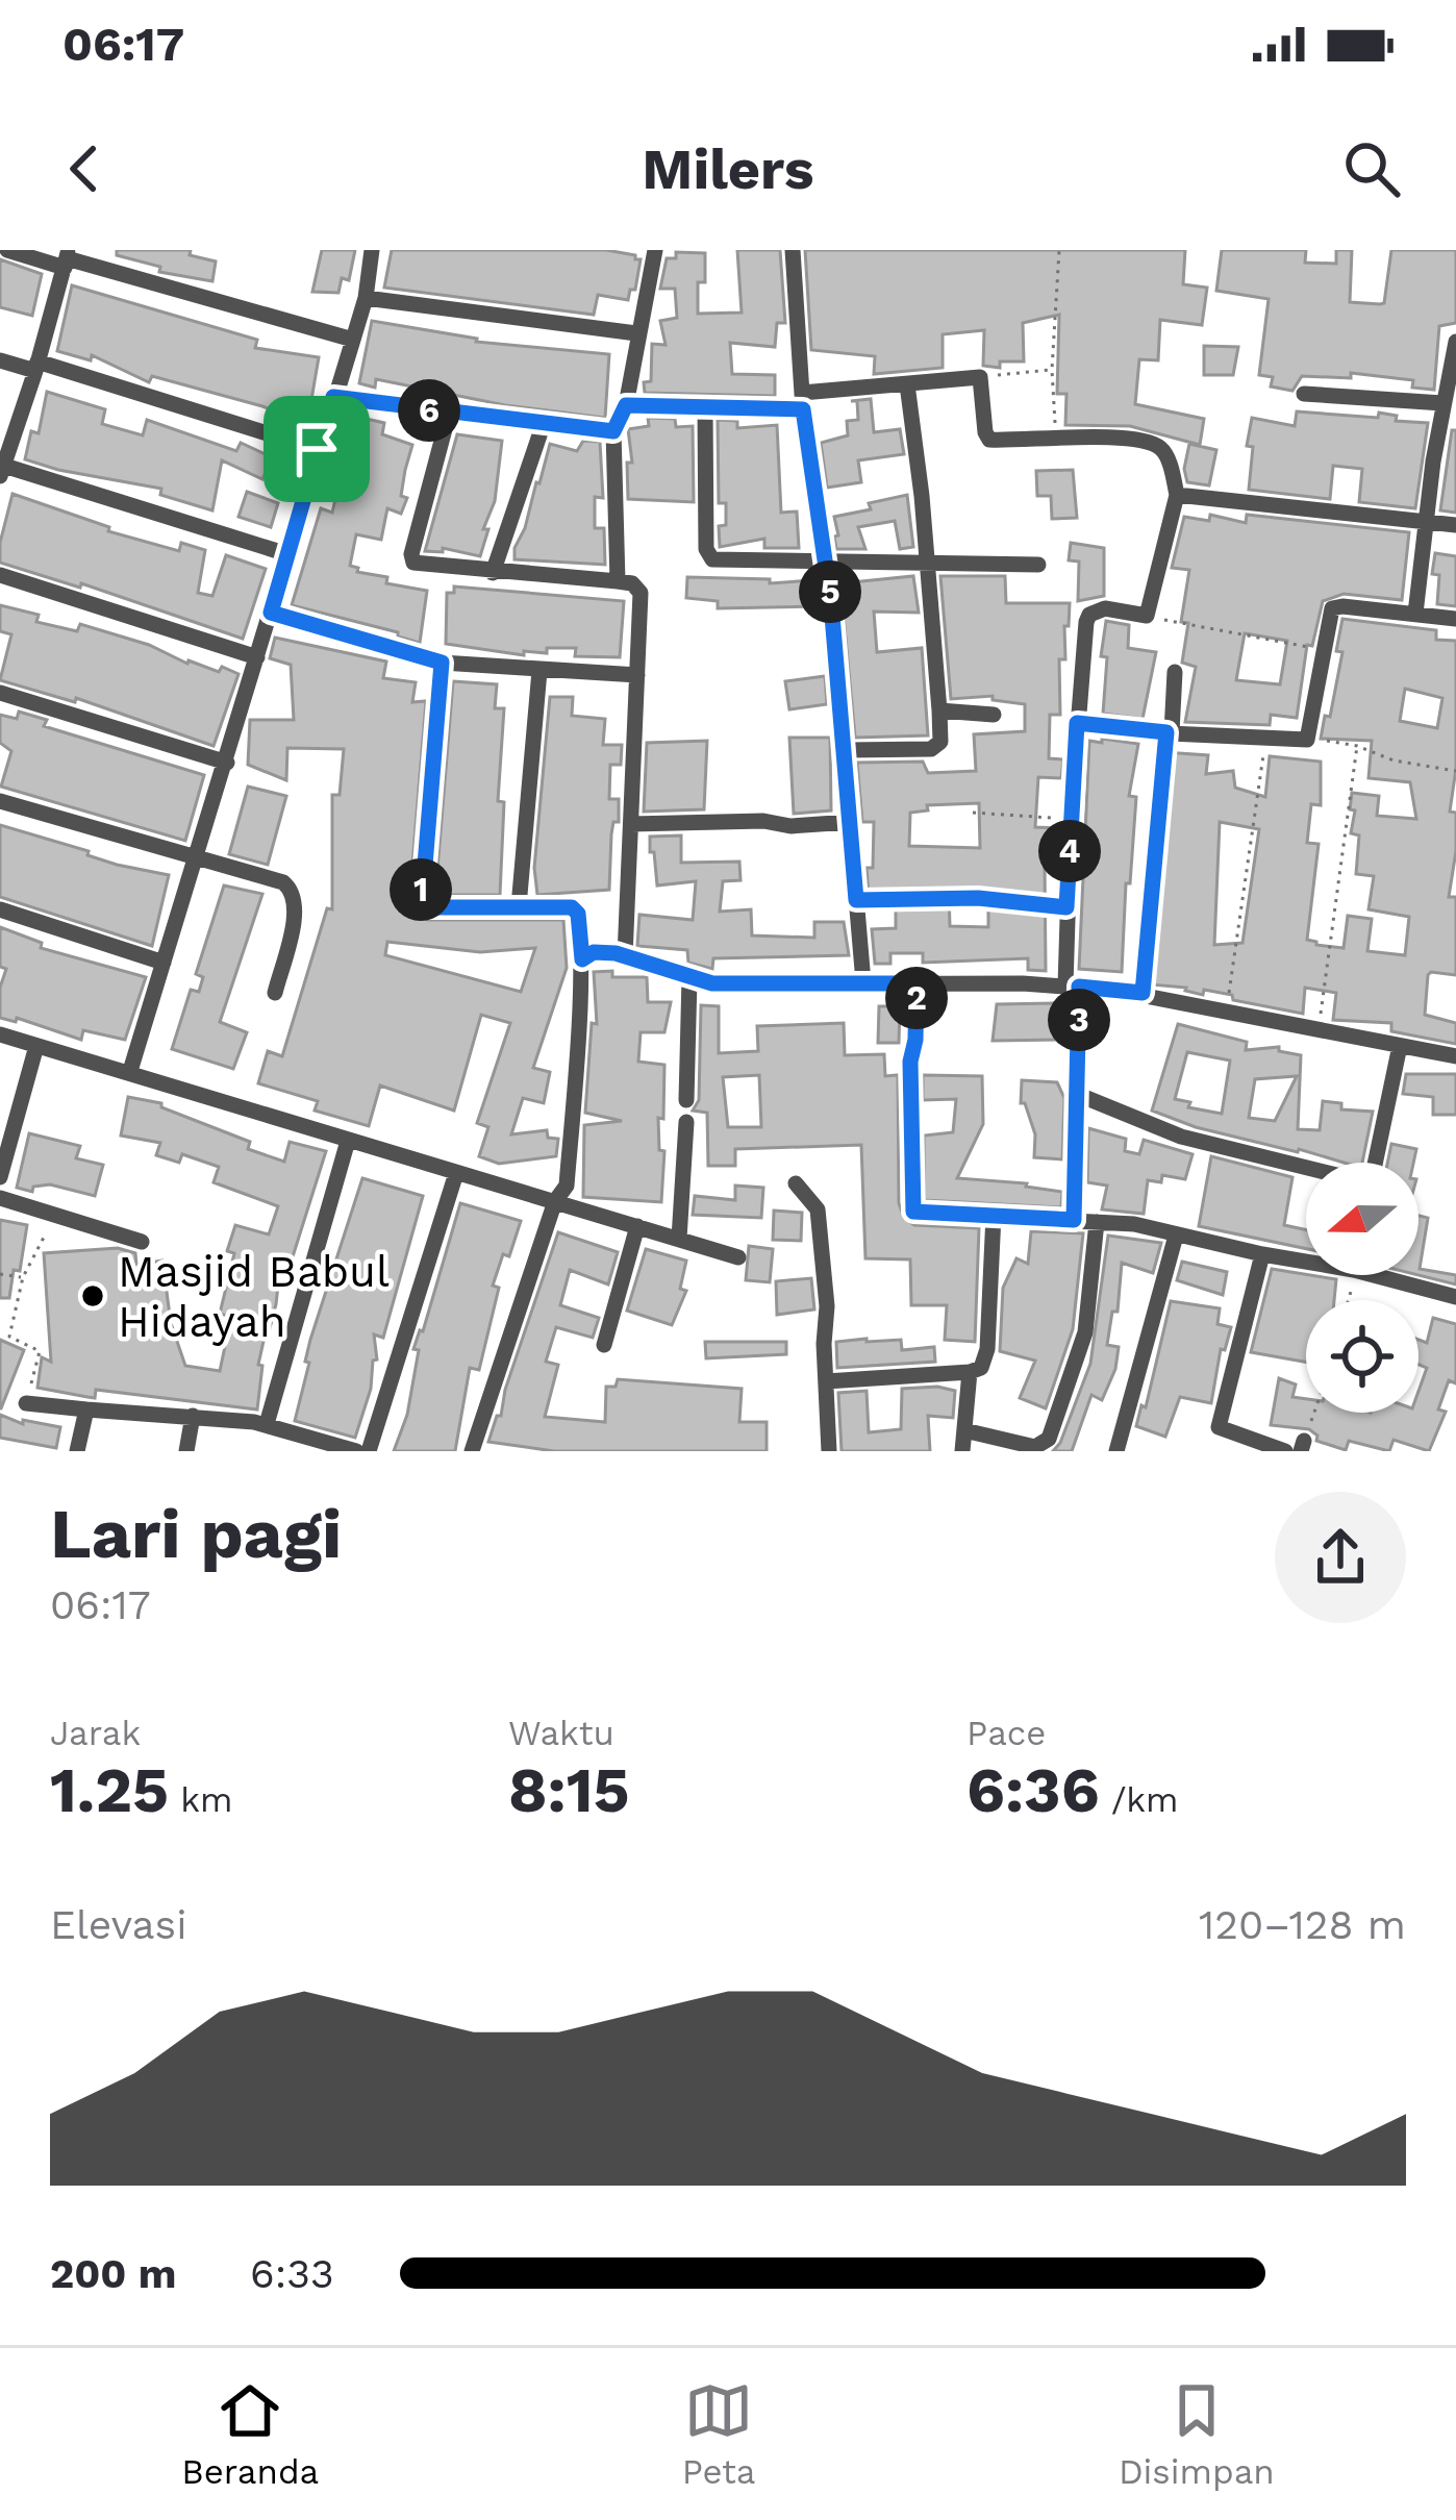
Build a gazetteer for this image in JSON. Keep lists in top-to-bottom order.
{
  "places": ["Masjid Babul Hidayah"],
  "north": "left",
  "page": {
    "status": "06:17",
    "header": "Milers",
    "pins": [
      "6",
      "5",
      "4",
      "1",
      "2",
      "3"
    ],
    "heading": ["Lari pagi", "06:17"],
    "stats": [
      ["Jarak", "1.25 km"],
      ["Waktu", "8:15"],
      ["Pace", "6:36 /km"]
    ],
    "chart": ["Elevasi", "120–128 m"],
    "list": [
      {
        "name": "200 m",
        "note": "6:33"
      }
    ],
    "tabs": ["Beranda", "Peta", "Disimpan"]
  }
}
